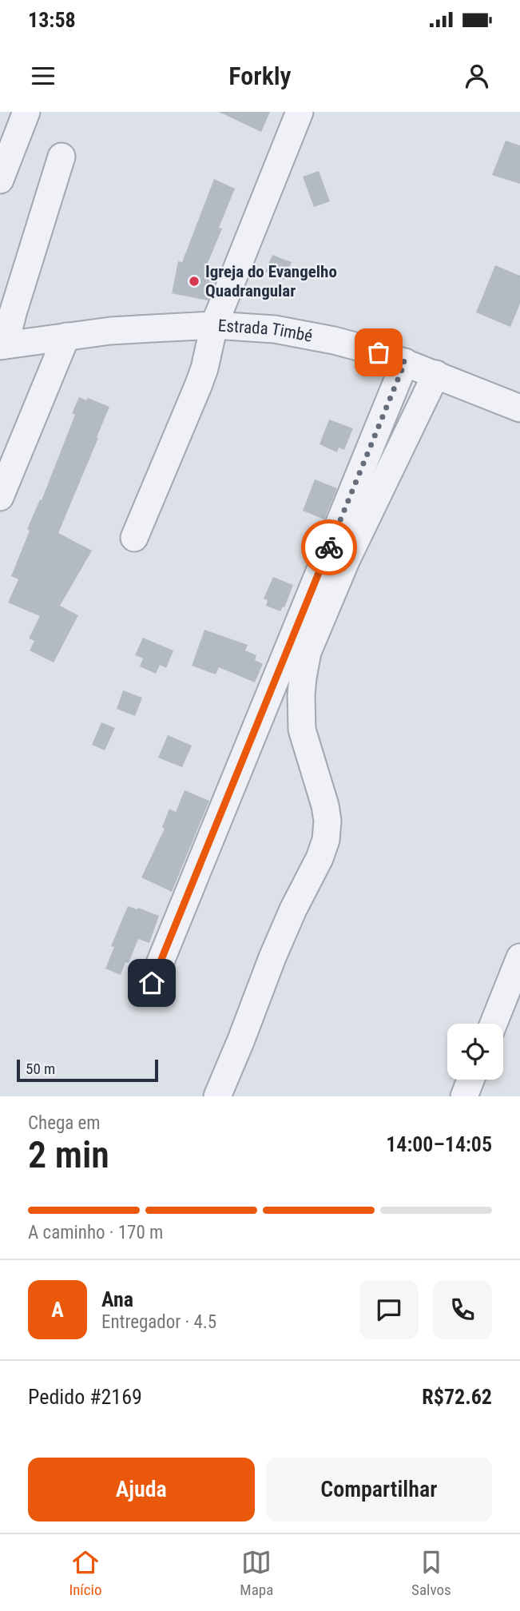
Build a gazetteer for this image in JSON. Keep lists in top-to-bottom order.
{
  "streets": {
    "street": ["Estrada Timbé"]
  },
  "places": ["Igreja do Evangelho Quadrangular"],
  "scale_bar": "50 m",
  "page": {
    "status": "13:58",
    "header": "Forkly",
    "scale": "50 m",
    "heading": ["2 min", "Chega em", "14:00–14:05"],
    "panel": [
      "Ana",
      "Entregador · 4.5",
      "Pedido #2169",
      "R$72.62"
    ],
    "bar": "A caminho · 170 m",
    "round": "A",
    "buttons": ["Ajuda", "Compartilhar"],
    "tabs": ["Início", "Mapa", "Salvos"]
  }
}
